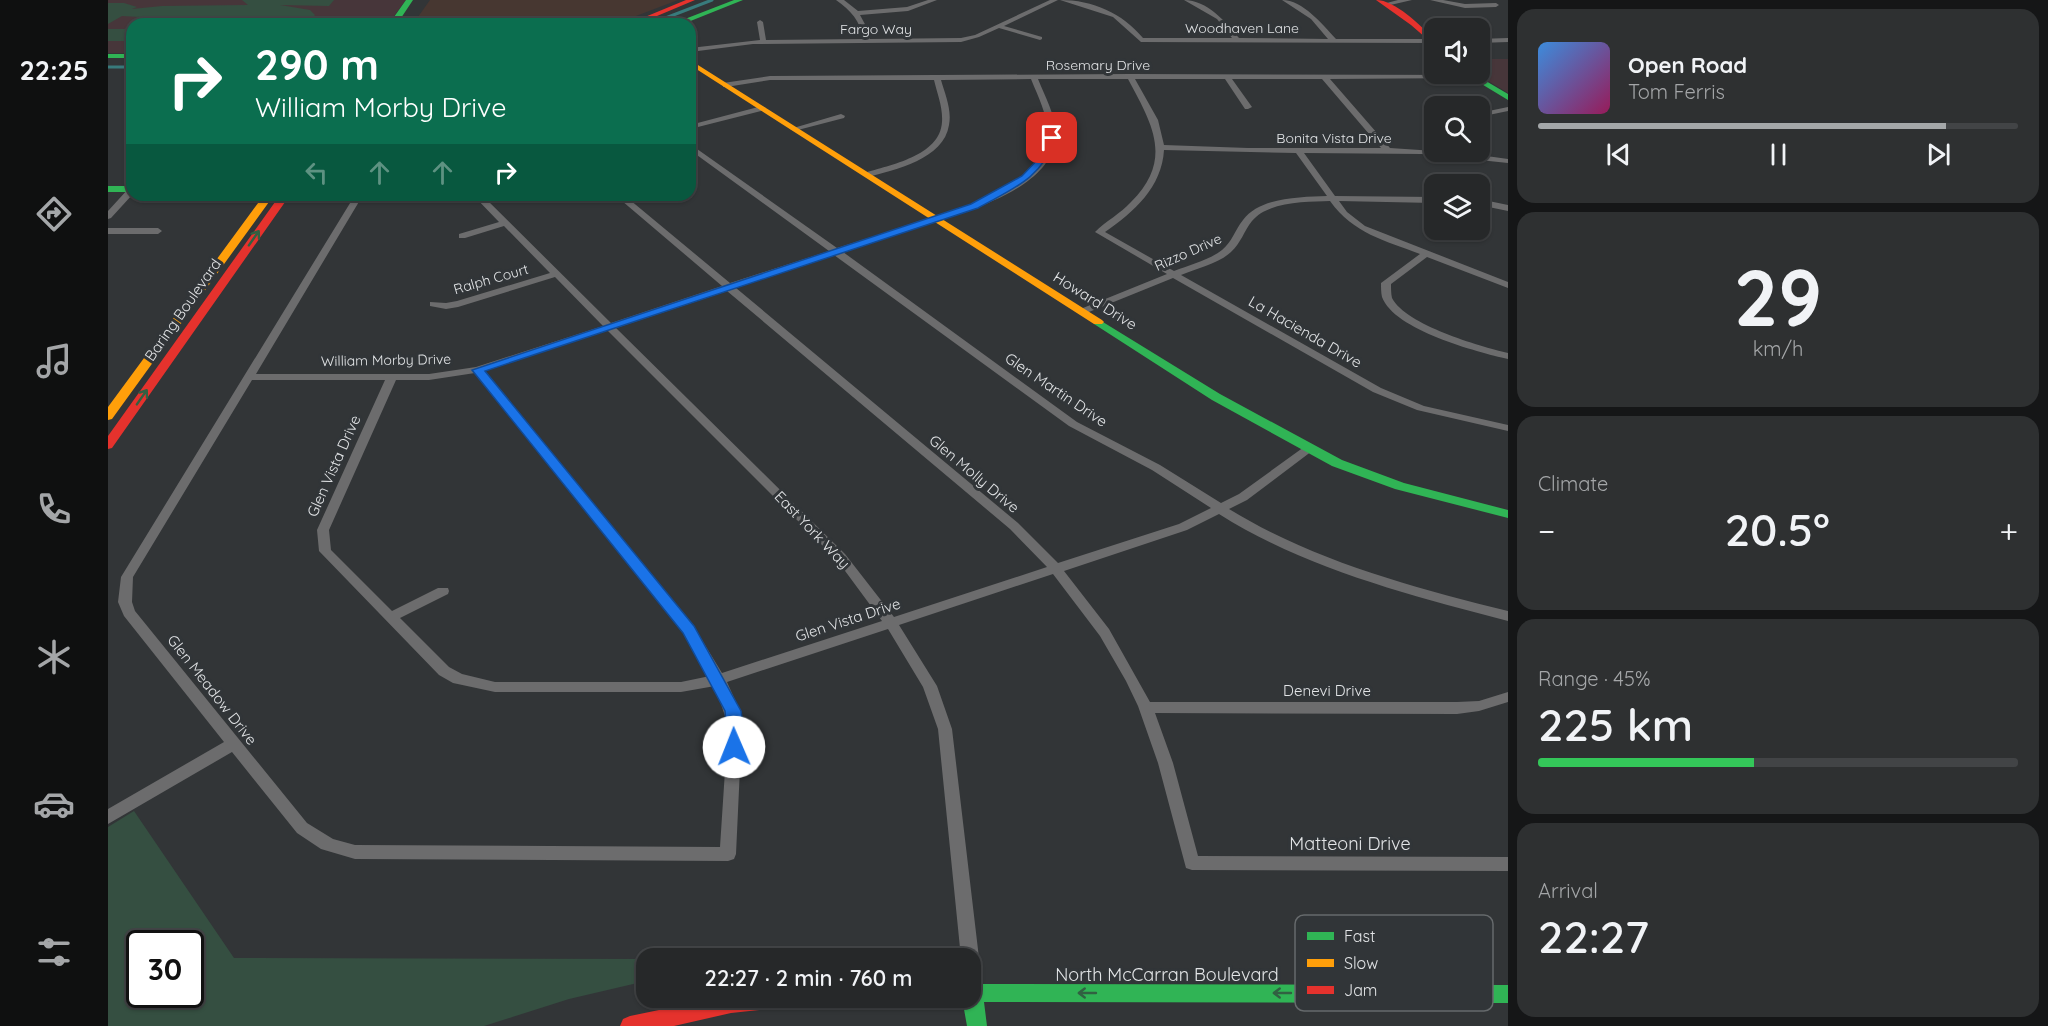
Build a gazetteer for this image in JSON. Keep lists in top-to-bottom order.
{
  "streets": {
    "main road": ["Howard Drive", "Baring Boulevard", "North McCarran Boulevard"],
    "street": [
      "Woodhaven Lane",
      "Fargo Way",
      "Rosemary Drive",
      "Bonita Vista Drive",
      "Rizzo Drive",
      "Ralph Court",
      "La Hacienda Drive",
      "William Morby Drive",
      "Glen Martin Drive",
      "Glen Vista Drive",
      "Glen Molly Drive",
      "East York Way",
      "Glen Meadow Drive",
      "Denevi Drive",
      "Matteoni Drive"
    ]
  },
  "crossings": [
    ["Rosemary Drive", "Howard Drive"],
    ["Rosemary Drive", "William Morby Drive"],
    ["Bonita Vista Drive", "La Hacienda Drive"],
    ["Rizzo Drive", "Howard Drive"],
    ["Rizzo Drive", "La Hacienda Drive"],
    ["Ralph Court", "East York Way"],
    ["Howard Drive", "William Morby Drive"],
    ["Howard Drive", "Glen Vista Drive"],
    ["William Morby Drive", "Glen Martin Drive"],
    ["William Morby Drive", "Glen Vista Drive"],
    ["William Morby Drive", "Glen Molly Drive"],
    ["William Morby Drive", "East York Way"],
    ["William Morby Drive", "Glen Meadow Drive"],
    ["Glen Martin Drive", "Glen Vista Drive"],
    ["Glen Vista Drive", "Glen Molly Drive"],
    ["Glen Vista Drive", "East York Way"],
    ["Glen Vista Drive", "Glen Meadow Drive"],
    ["Glen Molly Drive", "Denevi Drive"],
    ["Glen Molly Drive", "Matteoni Drive"]
  ],
  "one_way": ["North McCarran Boulevard"],
  "legend": ["Fast", "Slow", "Jam"],
  "page": {
    "tabs": "22:25",
    "turn": ["290 m", "William Morby Drive"],
    "song": ["Open Road", "Tom Ferris"],
    "tile": [
      ["29", "km/h"],
      "Climate",
      ["Range · 45%", "225 km"],
      ["Arrival", "22:27"]
    ],
    "heat": ["−", "20.5°", "+"],
    "limit": "30",
    "trip": "22:27 · 2 min · 760 m"
  }
}
